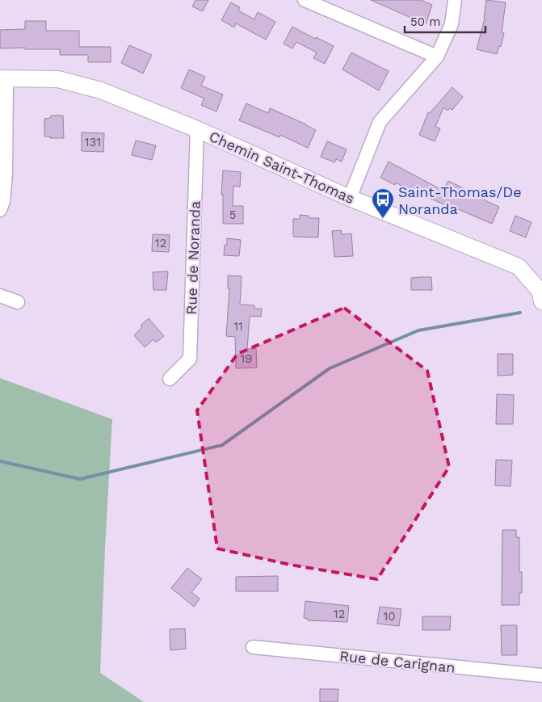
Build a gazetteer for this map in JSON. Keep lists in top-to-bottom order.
{
  "streets": {
    "street": ["Chemin Saint-Thomas", "Rue de Noranda", "Rue de Carignan"]
  },
  "crossings": [
    ["Chemin Saint-Thomas", "Rue de Noranda"]
  ],
  "places": {
    "bus stop": ["Saint-Thomas/De Noranda"]
  },
  "house_numbers": [
    "131",
    "5",
    "12",
    "11",
    "19",
    "12",
    "10"
  ],
  "scale_bar": "50 m"
}
